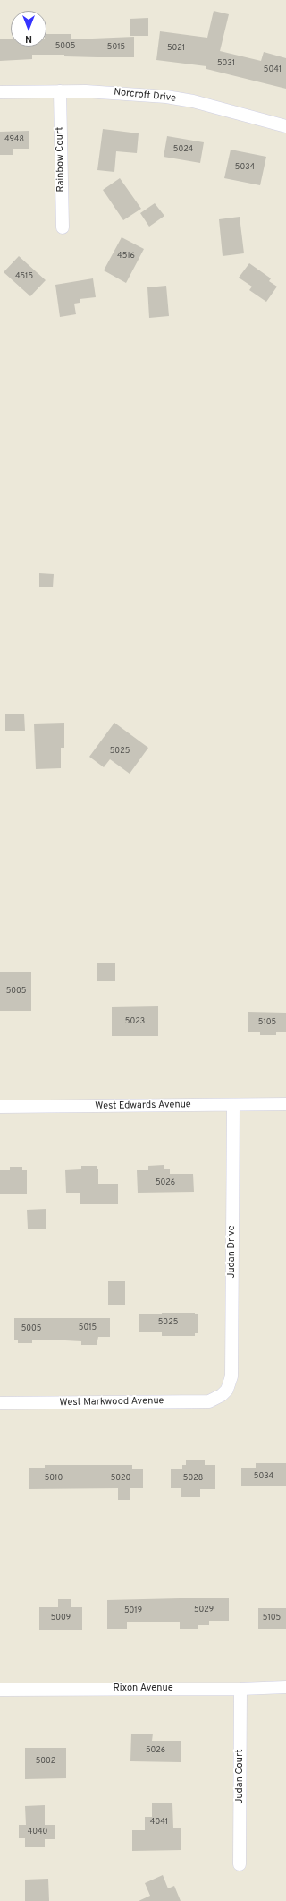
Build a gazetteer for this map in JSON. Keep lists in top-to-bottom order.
{
  "streets": {
    "street": [
      "Norcroft Drive",
      "Rainbow Court",
      "West Edwards Avenue",
      "Judan Drive",
      "West Markwood Avenue",
      "Rixon Avenue",
      "Judan Court"
    ]
  },
  "crossings": [
    ["Norcroft Drive", "Rainbow Court"],
    ["West Edwards Avenue", "Judan Drive"],
    ["Judan Drive", "West Markwood Avenue"],
    ["Rixon Avenue", "Judan Court"]
  ],
  "house_numbers": [
    "5005",
    "5015",
    "5021",
    "5031",
    "5041",
    "4948",
    "5024",
    "5034",
    "4516",
    "4515",
    "5025",
    "5005",
    "5023",
    "5105",
    "5026",
    "5025",
    "5015",
    "5005",
    "5034",
    "5010",
    "5020",
    "5028",
    "5029",
    "5019",
    "5009",
    "5105",
    "5026",
    "5002",
    "4041",
    "4040"
  ],
  "north": "bottom"
}
